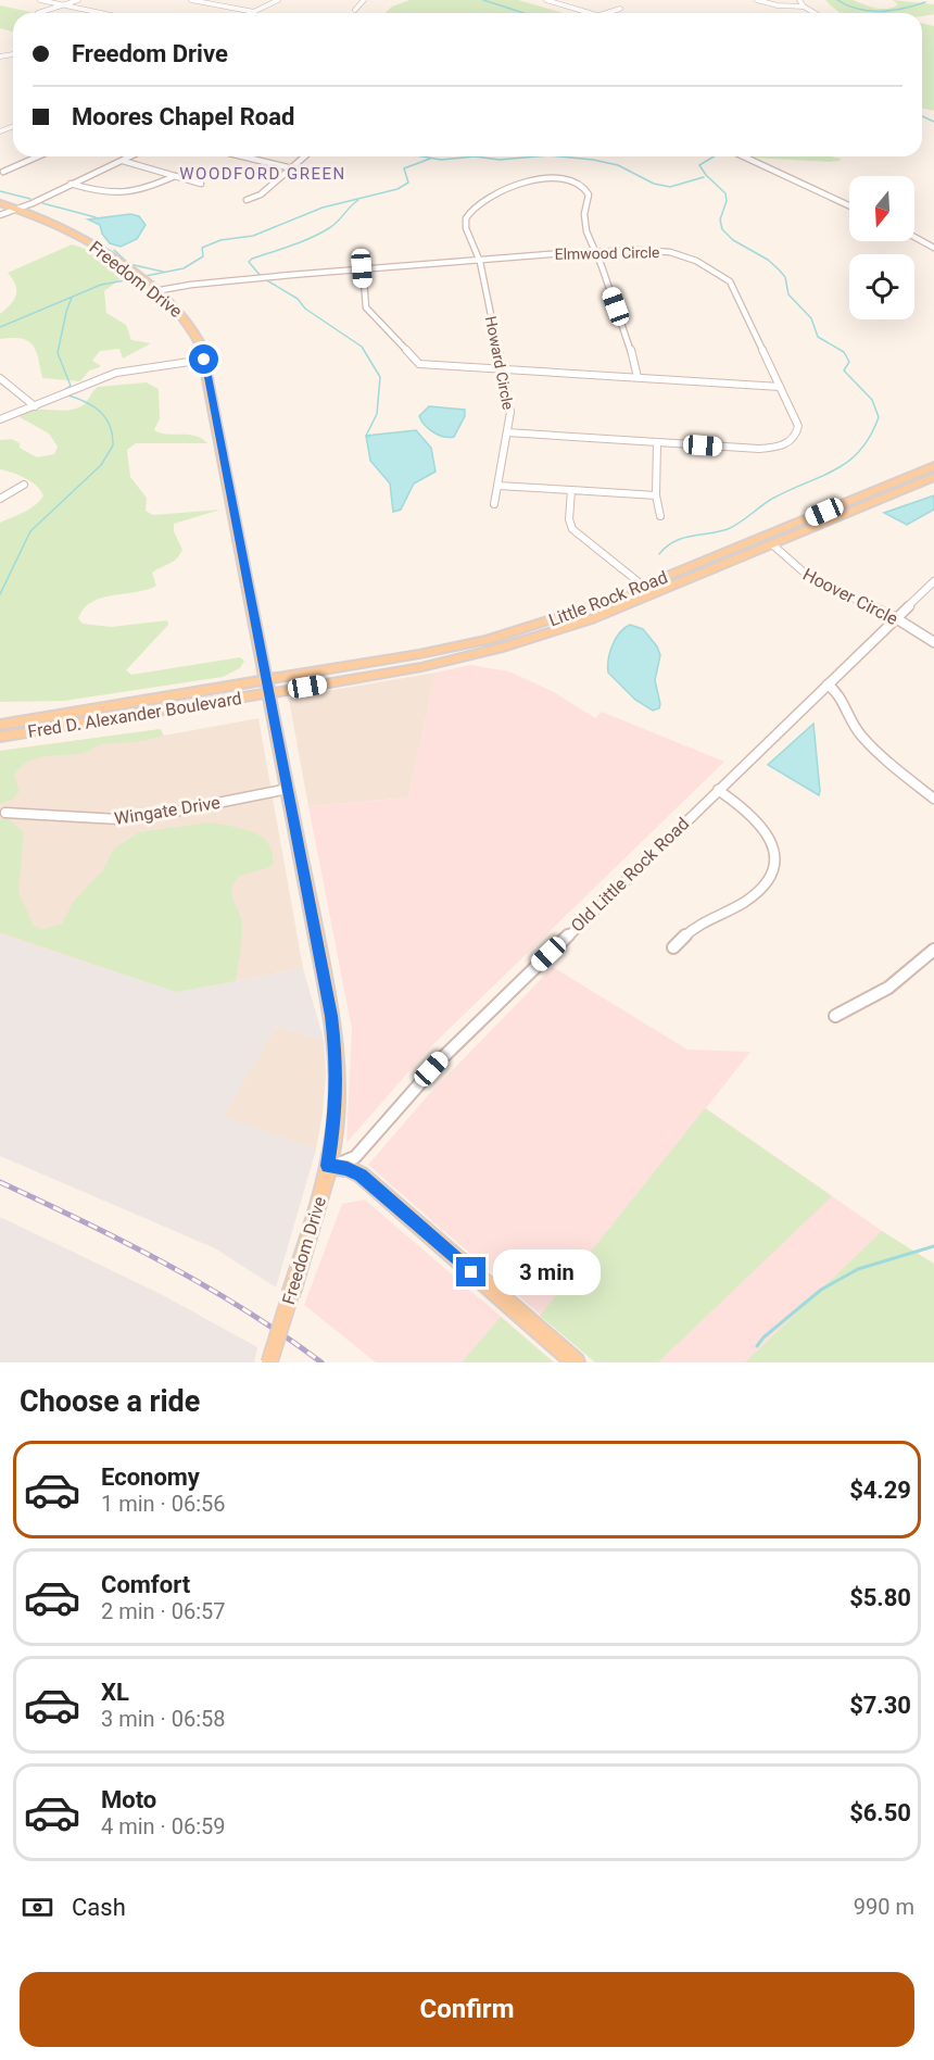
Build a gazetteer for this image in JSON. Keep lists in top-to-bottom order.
{
  "streets": {
    "main road": ["Freedom Drive", "Little Rock Road", "Fred D. Alexander Boulevard"],
    "street": [
      "Elmwood Circle",
      "Howard Circle",
      "Hoover Circle",
      "Wingate Drive",
      "Old Little Rock Road"
    ]
  },
  "crossings": [
    ["Elmwood Circle", "Freedom Drive"],
    ["Elmwood Circle", "Howard Circle"],
    ["Freedom Drive", "Little Rock Road"],
    ["Freedom Drive", "Fred D. Alexander Boulevard"],
    ["Freedom Drive", "Wingate Drive"],
    ["Freedom Drive", "Old Little Rock Road"],
    ["Hoover Circle", "Little Rock Road"],
    ["Hoover Circle", "Old Little Rock Road"],
    ["Little Rock Road", "Fred D. Alexander Boulevard"]
  ],
  "districts": ["WOODFORD GREEN"],
  "north": "bottom",
  "page": {
    "banner": ["Freedom Drive", "Moores Chapel Road"],
    "bubble": "3 min",
    "heading": "Choose a ride",
    "list": [
      {
        "name": "Economy",
        "note": "1 min · 06:56",
        "value": "$4.29"
      },
      {
        "name": "Comfort",
        "note": "2 min · 06:57",
        "value": "$5.80"
      },
      {
        "name": "XL",
        "note": "3 min · 06:58",
        "value": "$7.30"
      },
      {
        "name": "Moto",
        "note": "4 min · 06:59",
        "value": "$6.50"
      }
    ],
    "pay": ["Cash", "990 m"],
    "buttons": "Confirm"
  }
}
